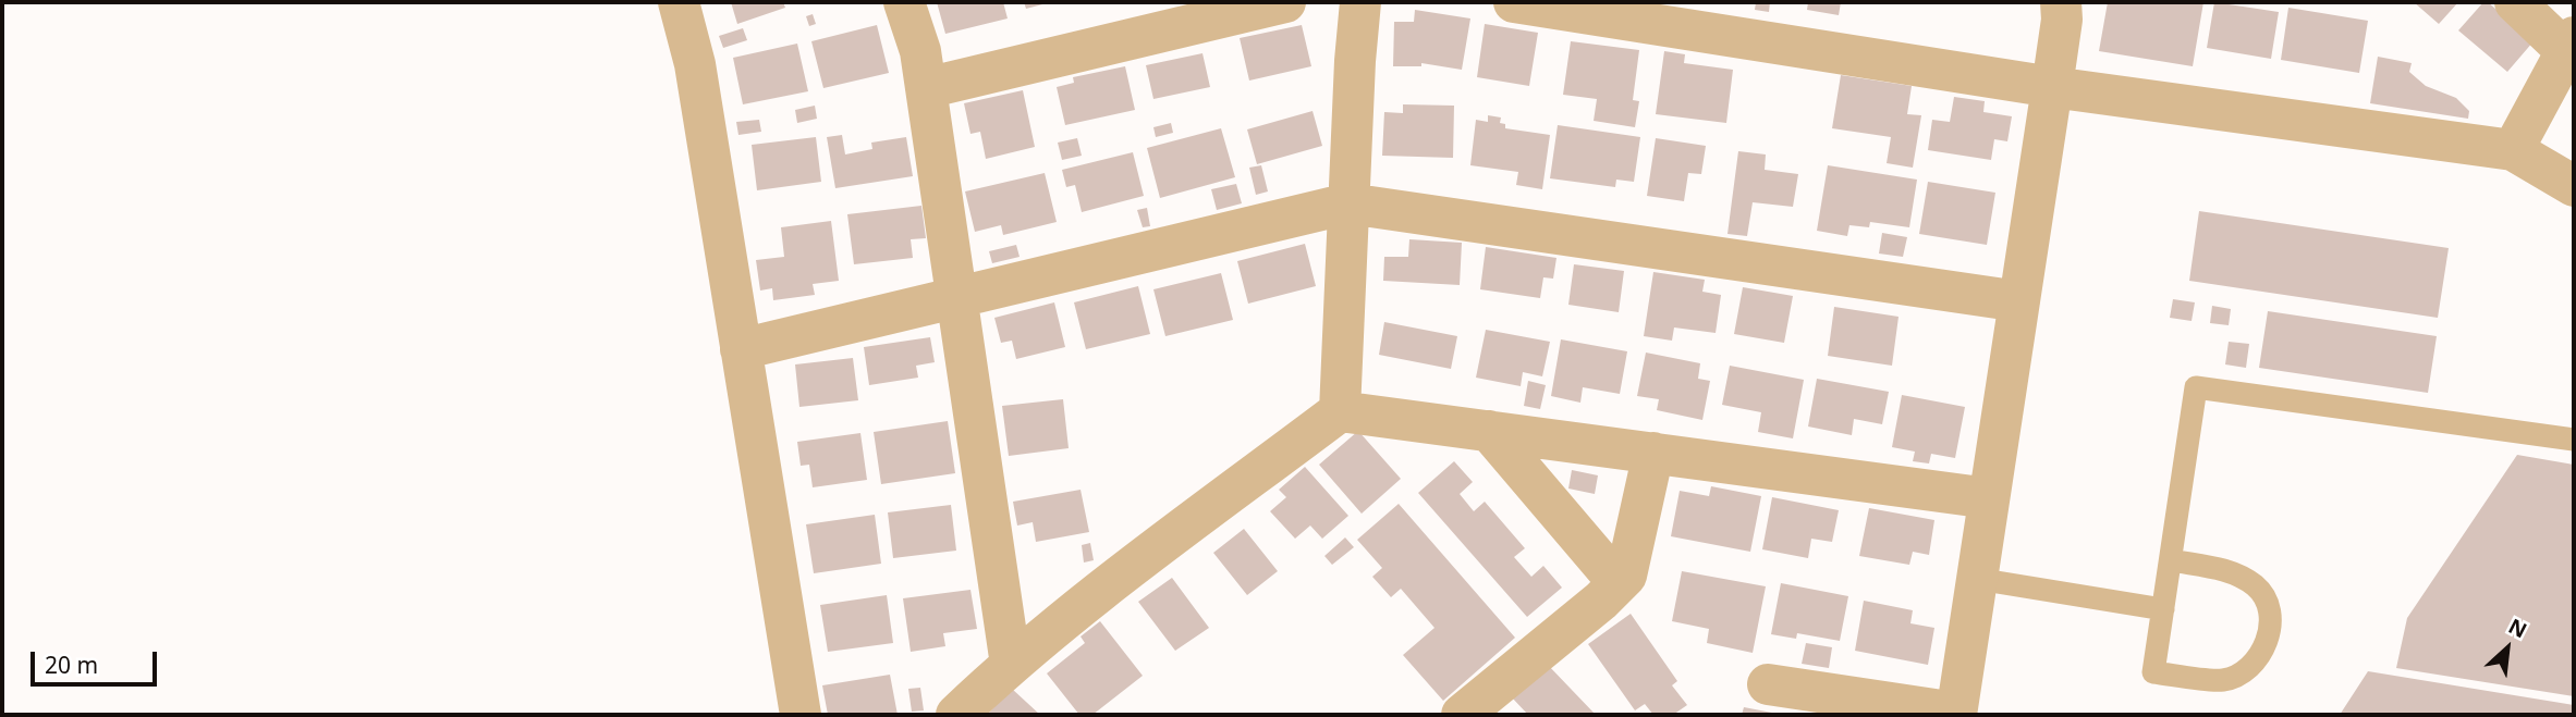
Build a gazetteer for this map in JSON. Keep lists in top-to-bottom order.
{
  "scale_bar": "20 m",
  "north": "top right"
}
